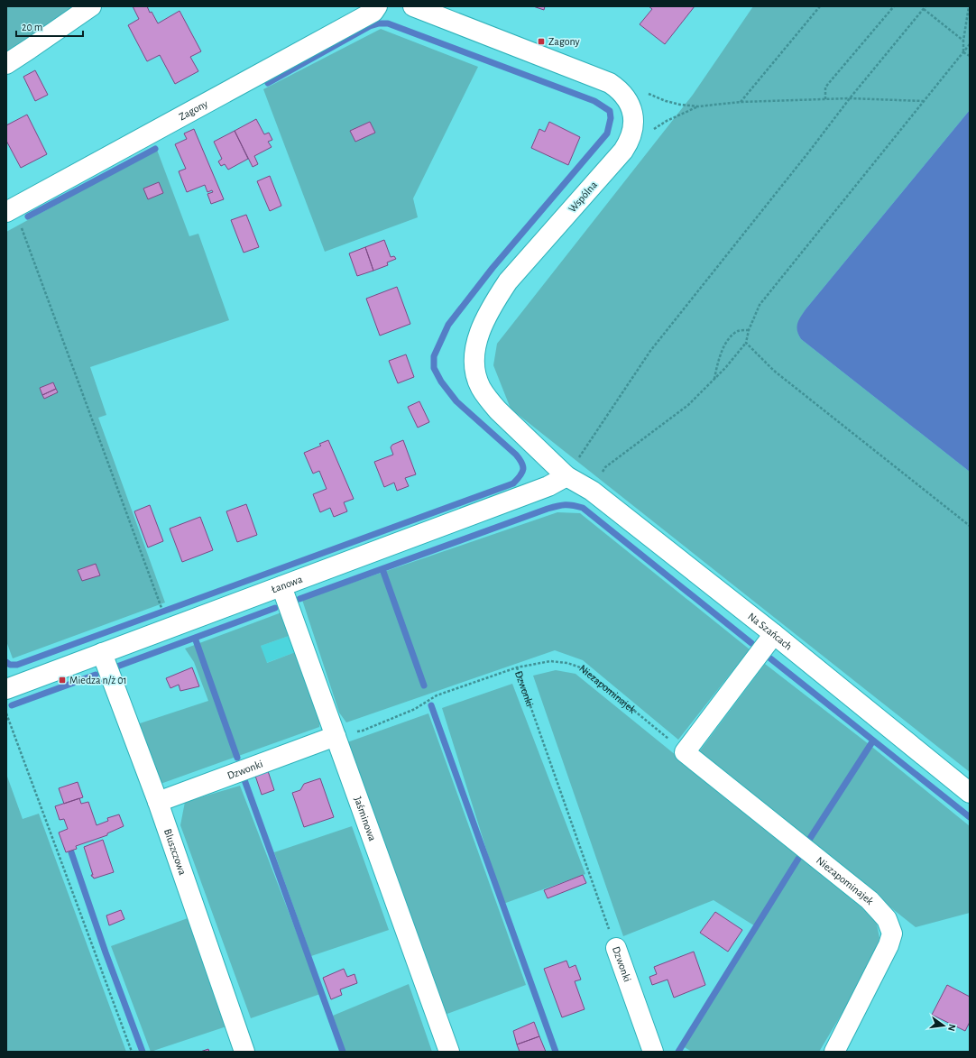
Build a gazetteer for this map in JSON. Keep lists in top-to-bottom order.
{
  "streets": {
    "street": [
      "Zagony",
      "Wspólna",
      "Łanowa",
      "Na Szańcach",
      "Dzwonki",
      "Niezapominajek",
      "Jaśminowa",
      "Bluszczowa"
    ]
  },
  "crossings": [
    ["Wspólna", "Łanowa"],
    ["Wspólna", "Na Szańcach"],
    ["Łanowa", "Na Szańcach"],
    ["Łanowa", "Jaśminowa"],
    ["Łanowa", "Bluszczowa"],
    ["Dzwonki", "Niezapominajek"],
    ["Dzwonki", "Jaśminowa"],
    ["Dzwonki", "Bluszczowa"]
  ],
  "places": {
    "transit": ["Zagony", "Miedza n/ż 01"]
  },
  "scale_bar": "20 m",
  "north": "right"
}
